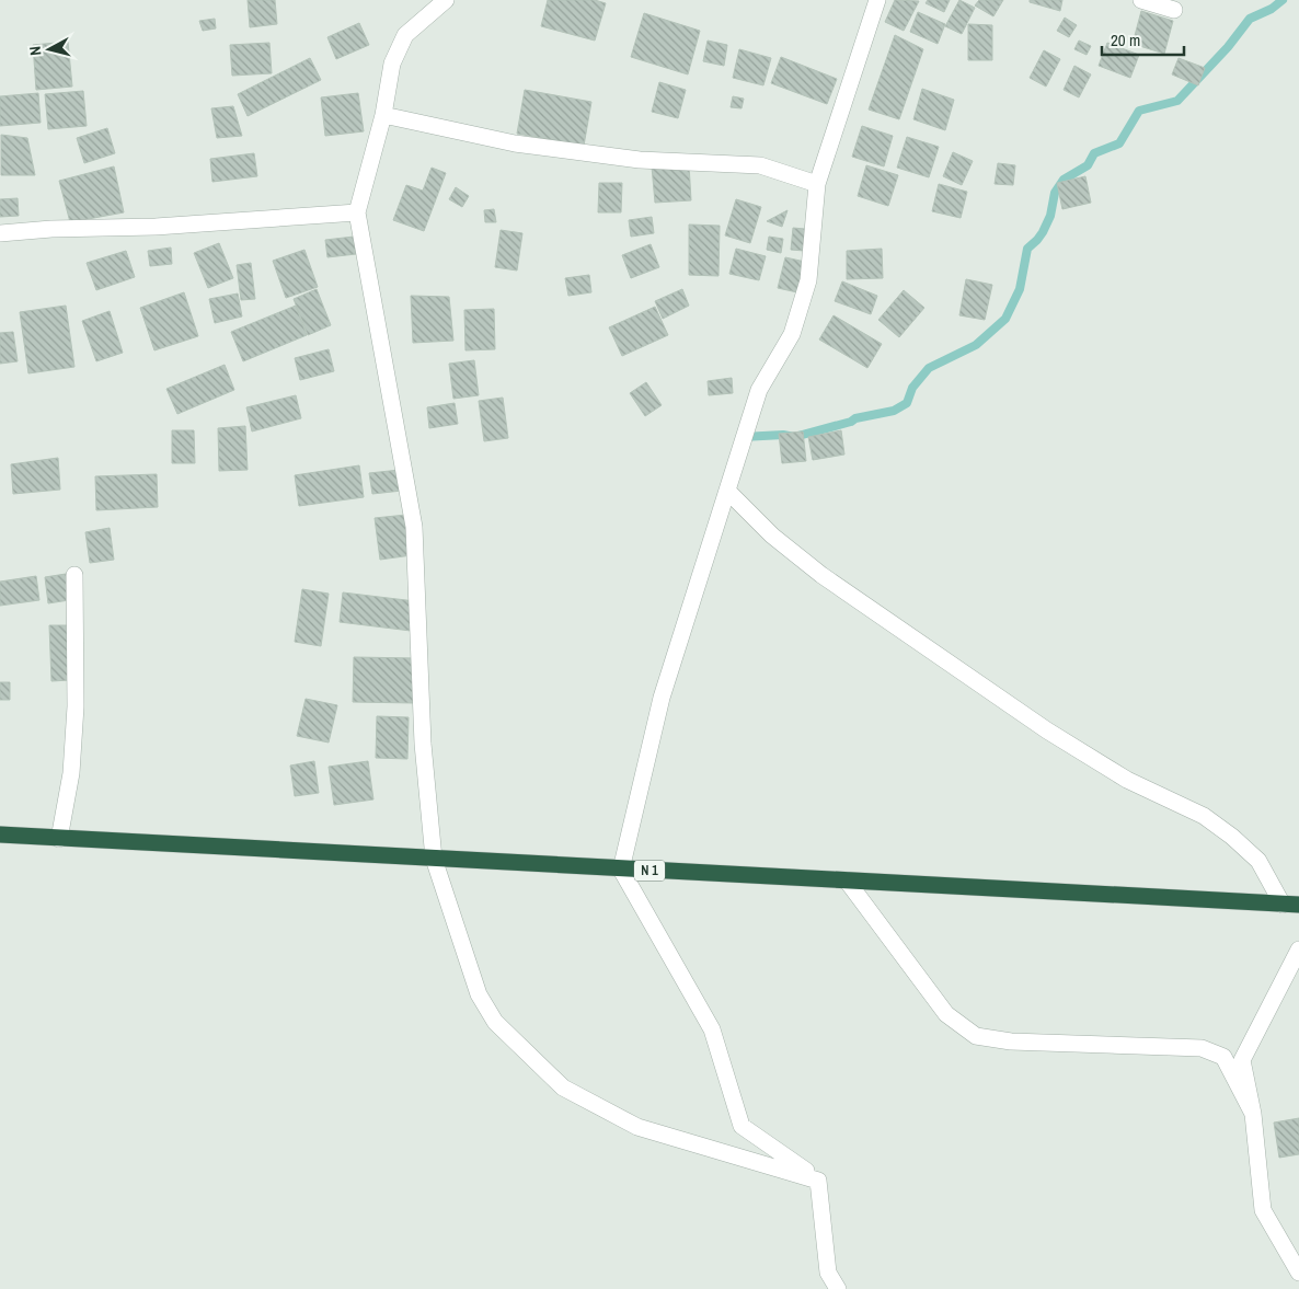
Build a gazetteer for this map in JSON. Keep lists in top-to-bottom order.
{
  "streets": {
    "highway": ["N 1"]
  },
  "scale_bar": "20 m",
  "north": "left"
}
